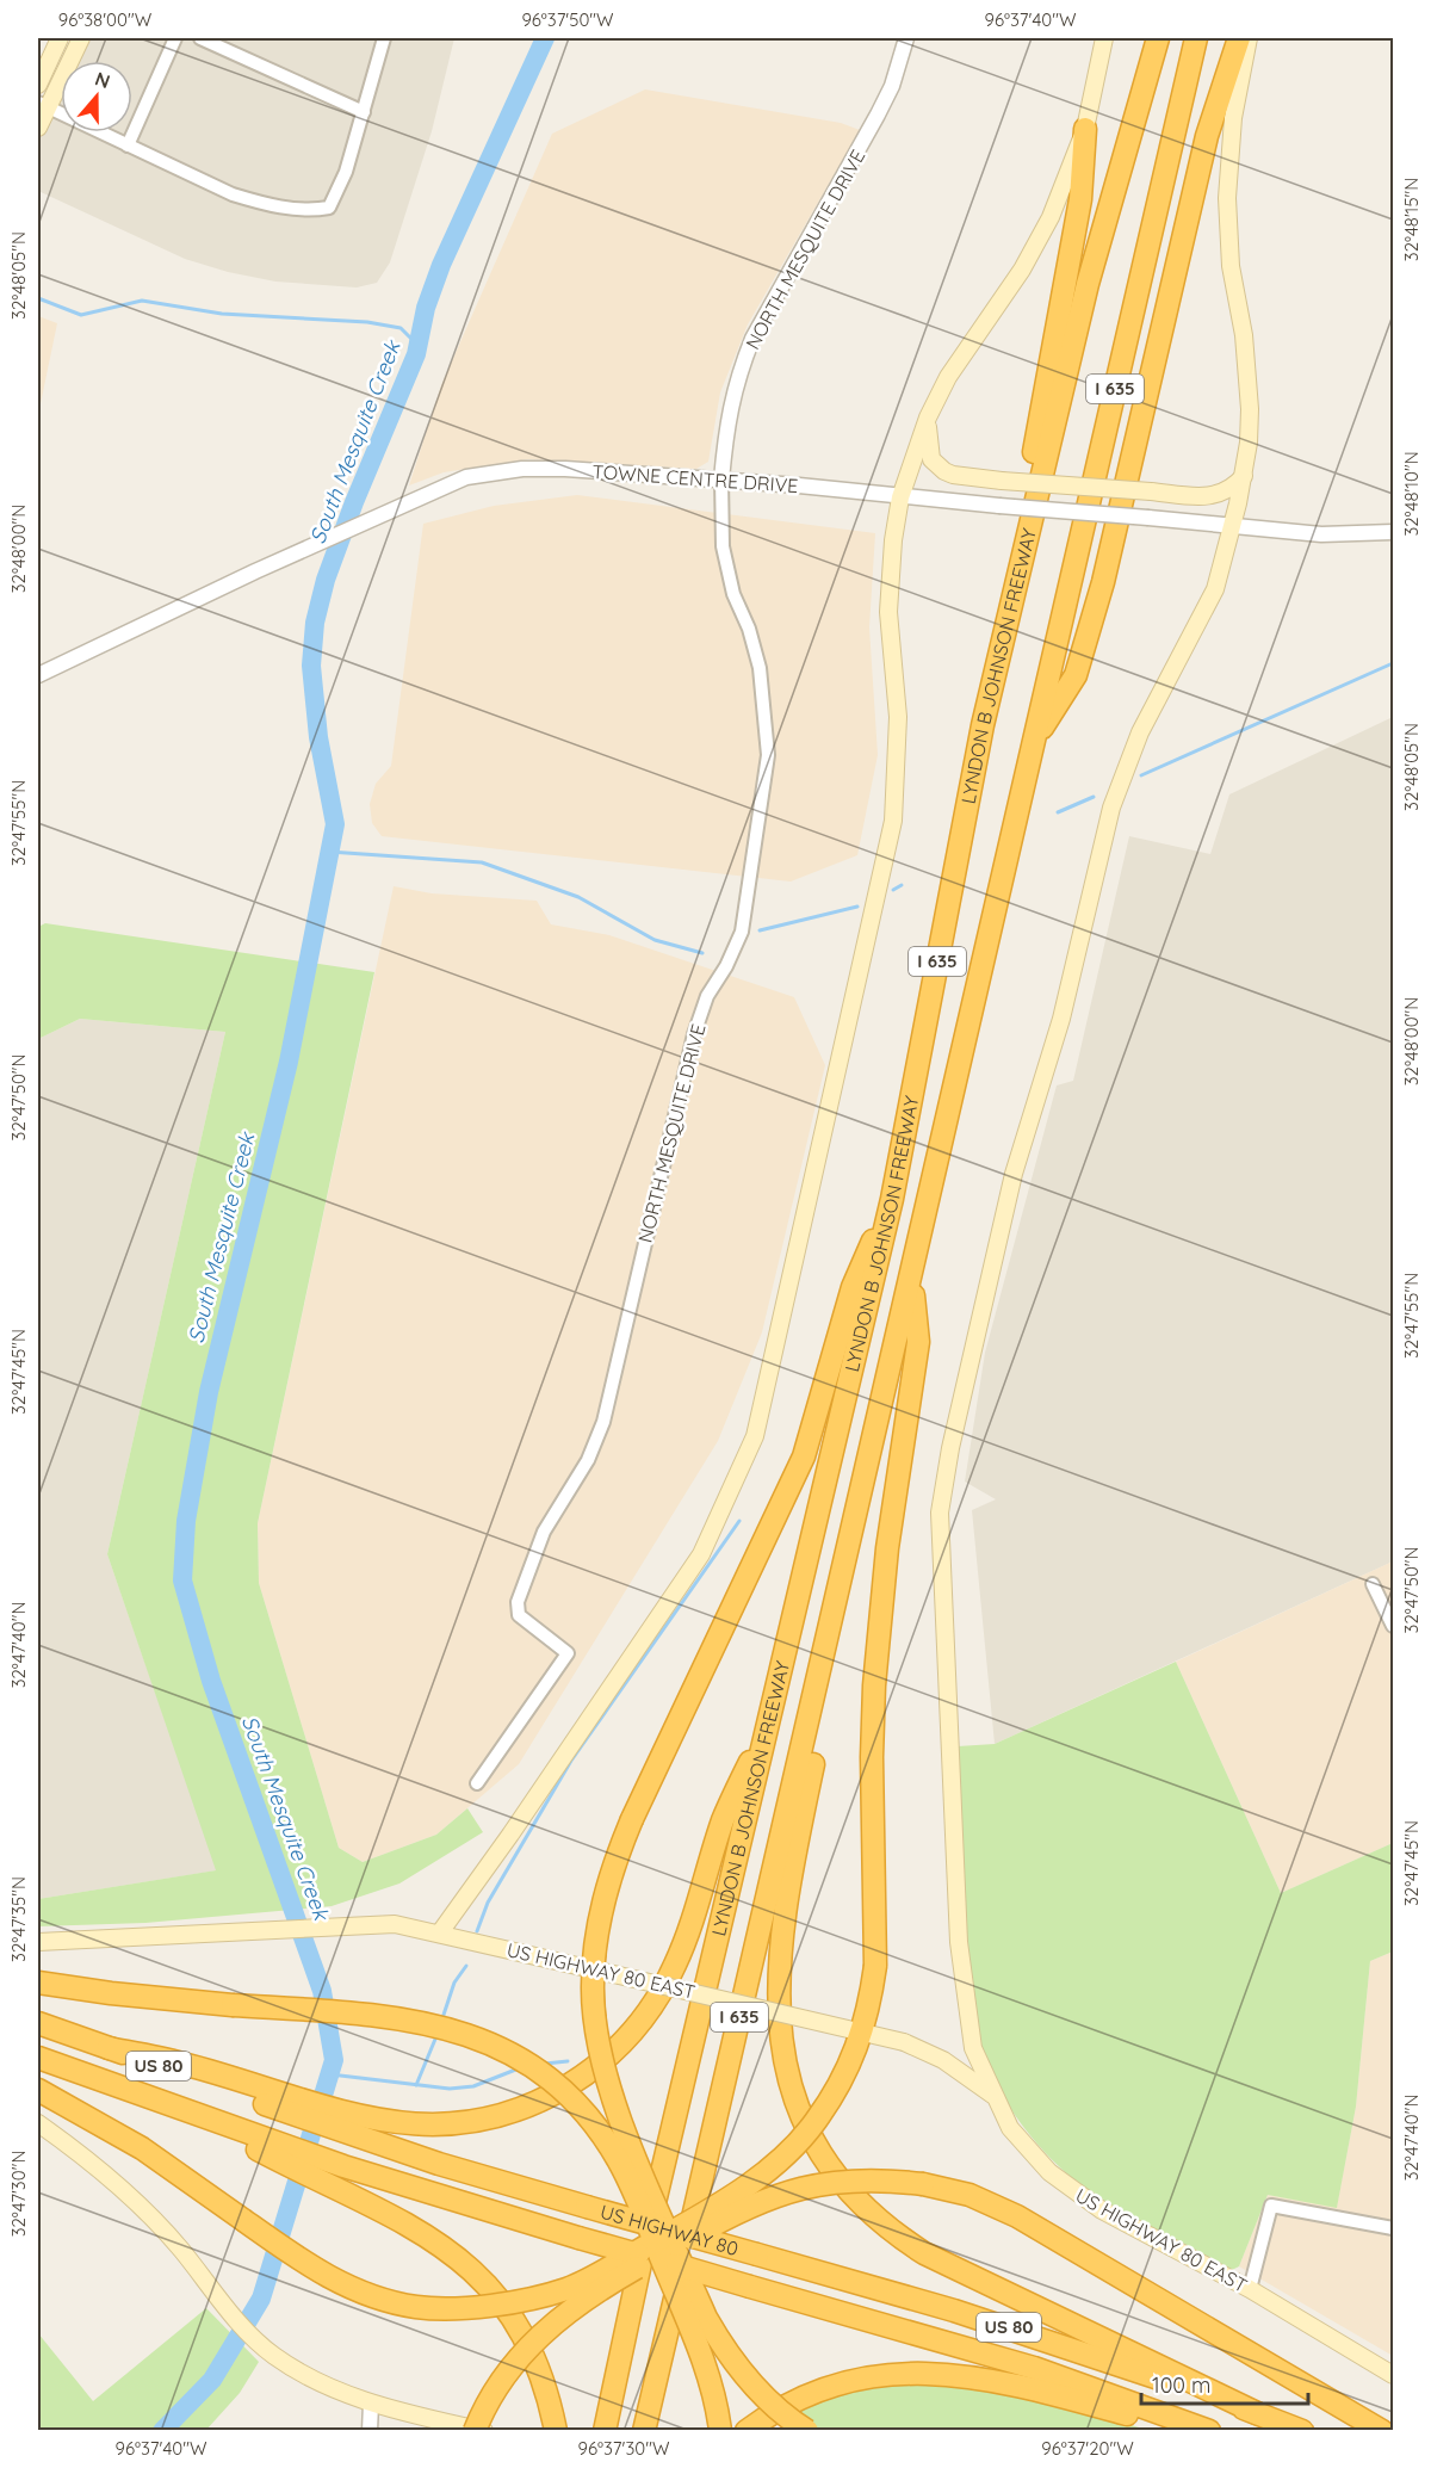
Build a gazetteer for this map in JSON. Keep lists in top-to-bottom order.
{
  "streets": {
    "highway": [
      "I 635",
      "LYNDON B JOHNSON FREEWAY",
      "US 80",
      "US HIGHWAY 80"
    ],
    "main road": ["US HIGHWAY 80 EAST"],
    "street": ["NORTH MESQUITE DRIVE", "TOWNE CENTRE DRIVE"]
  },
  "crossings": [
    ["NORTH MESQUITE DRIVE", "TOWNE CENTRE DRIVE"],
    ["US 80", "US HIGHWAY 80"]
  ],
  "water": ["South Mesquite Creek"],
  "scale_bar": "100 m",
  "north": "top",
  "coordinates": [
    "96°38'00\"W",
    "96°37'50\"W",
    "96°37'40\"W",
    "32°48'15\"N",
    "32°48'05\"N",
    "32°48'10\"N",
    "32°48'00\"N",
    "32°47'55\"N",
    "32°47'50\"N",
    "32°47'45\"N",
    "32°47'40\"N",
    "32°47'35\"N",
    "32°47'30\"N",
    "96°37'30\"W",
    "96°37'20\"W"
  ]
}
